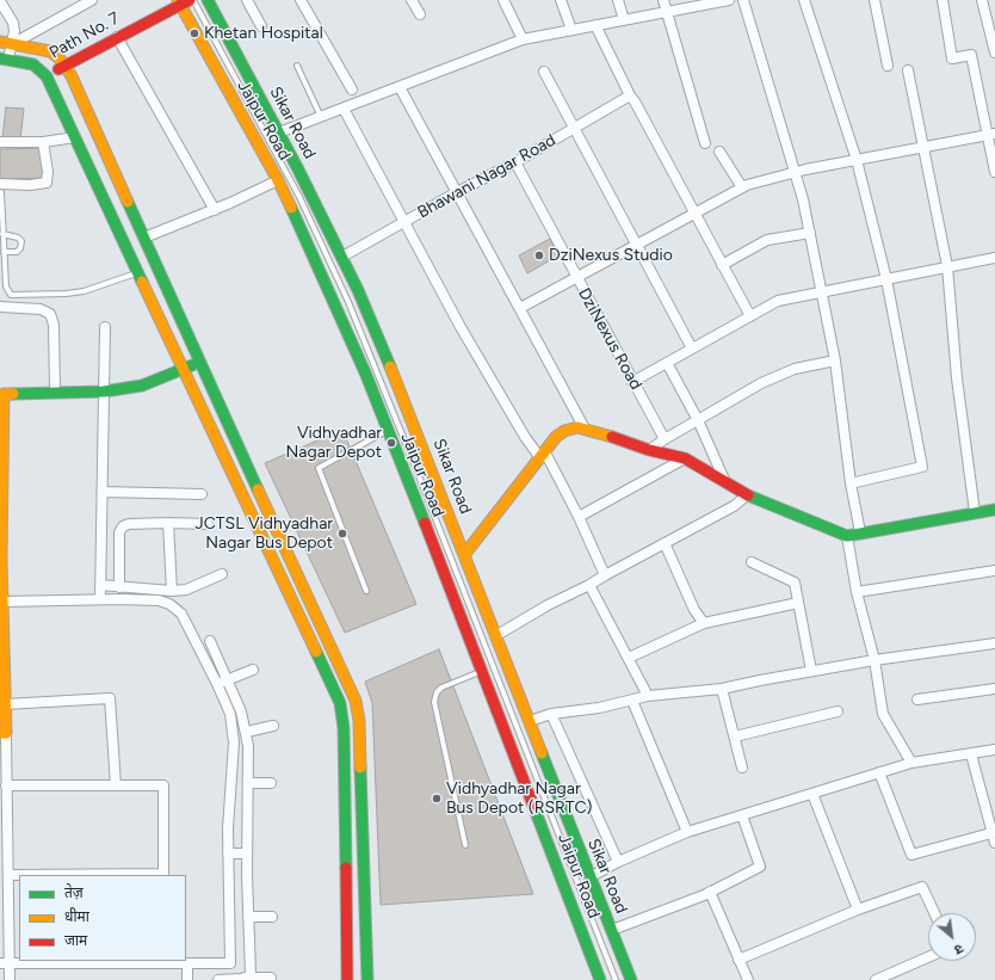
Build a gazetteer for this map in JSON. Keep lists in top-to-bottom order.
{
  "streets": {
    "street": [
      "Path No. 7",
      "Jaipur Road",
      "Sikar Road",
      "Bhawani Nagar Road",
      "DziNexus Road"
    ]
  },
  "crossings": [
    ["Path No. 7", "Jaipur Road"],
    ["Sikar Road", "Bhawani Nagar Road"],
    ["Bhawani Nagar Road", "DziNexus Road"]
  ],
  "places": [
    "Khetan Hospital",
    "DziNexus Studio",
    "Vidhyadhar Nagar Depot",
    "JCTSL Vidhyadhar Nagar Bus Depot",
    "Vidhyadhar Nagar Bus Depot (RSRTC)"
  ],
  "legend": ["तेज़", "धीमा", "जाम"],
  "north": "bottom right"
}
